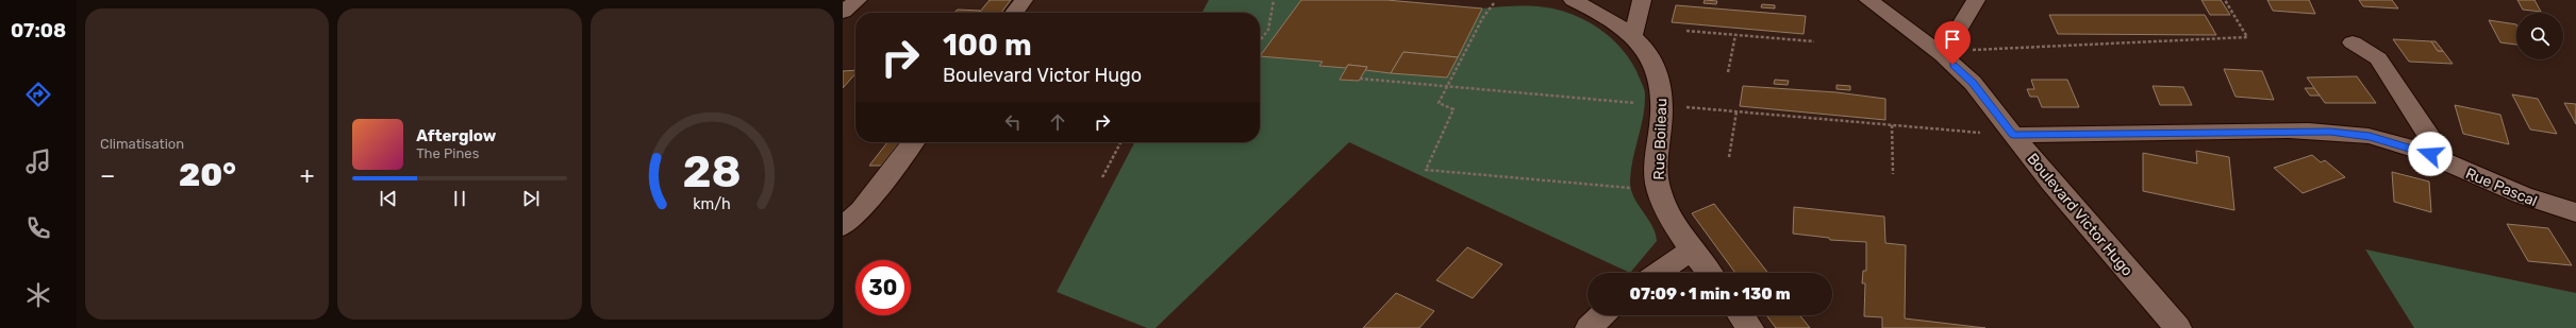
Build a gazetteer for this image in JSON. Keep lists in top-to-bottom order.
{
  "streets": {
    "street": ["Rue Boileau", "Rue Pascal", "Boulevard Victor Hugo"]
  },
  "crossings": [
    ["Rue Pascal", "Boulevard Victor Hugo"]
  ],
  "page": {
    "tabs": "07:08",
    "tile": "Climatisation",
    "turn": ["100 m", "Boulevard Victor Hugo"],
    "song": ["Afterglow", "The Pines"],
    "heat": ["−", "20°", "+"],
    "limit": "30",
    "trip": "07:09 · 1 min · 130 m",
    "gauge": ["28", "km/h"]
  }
}
